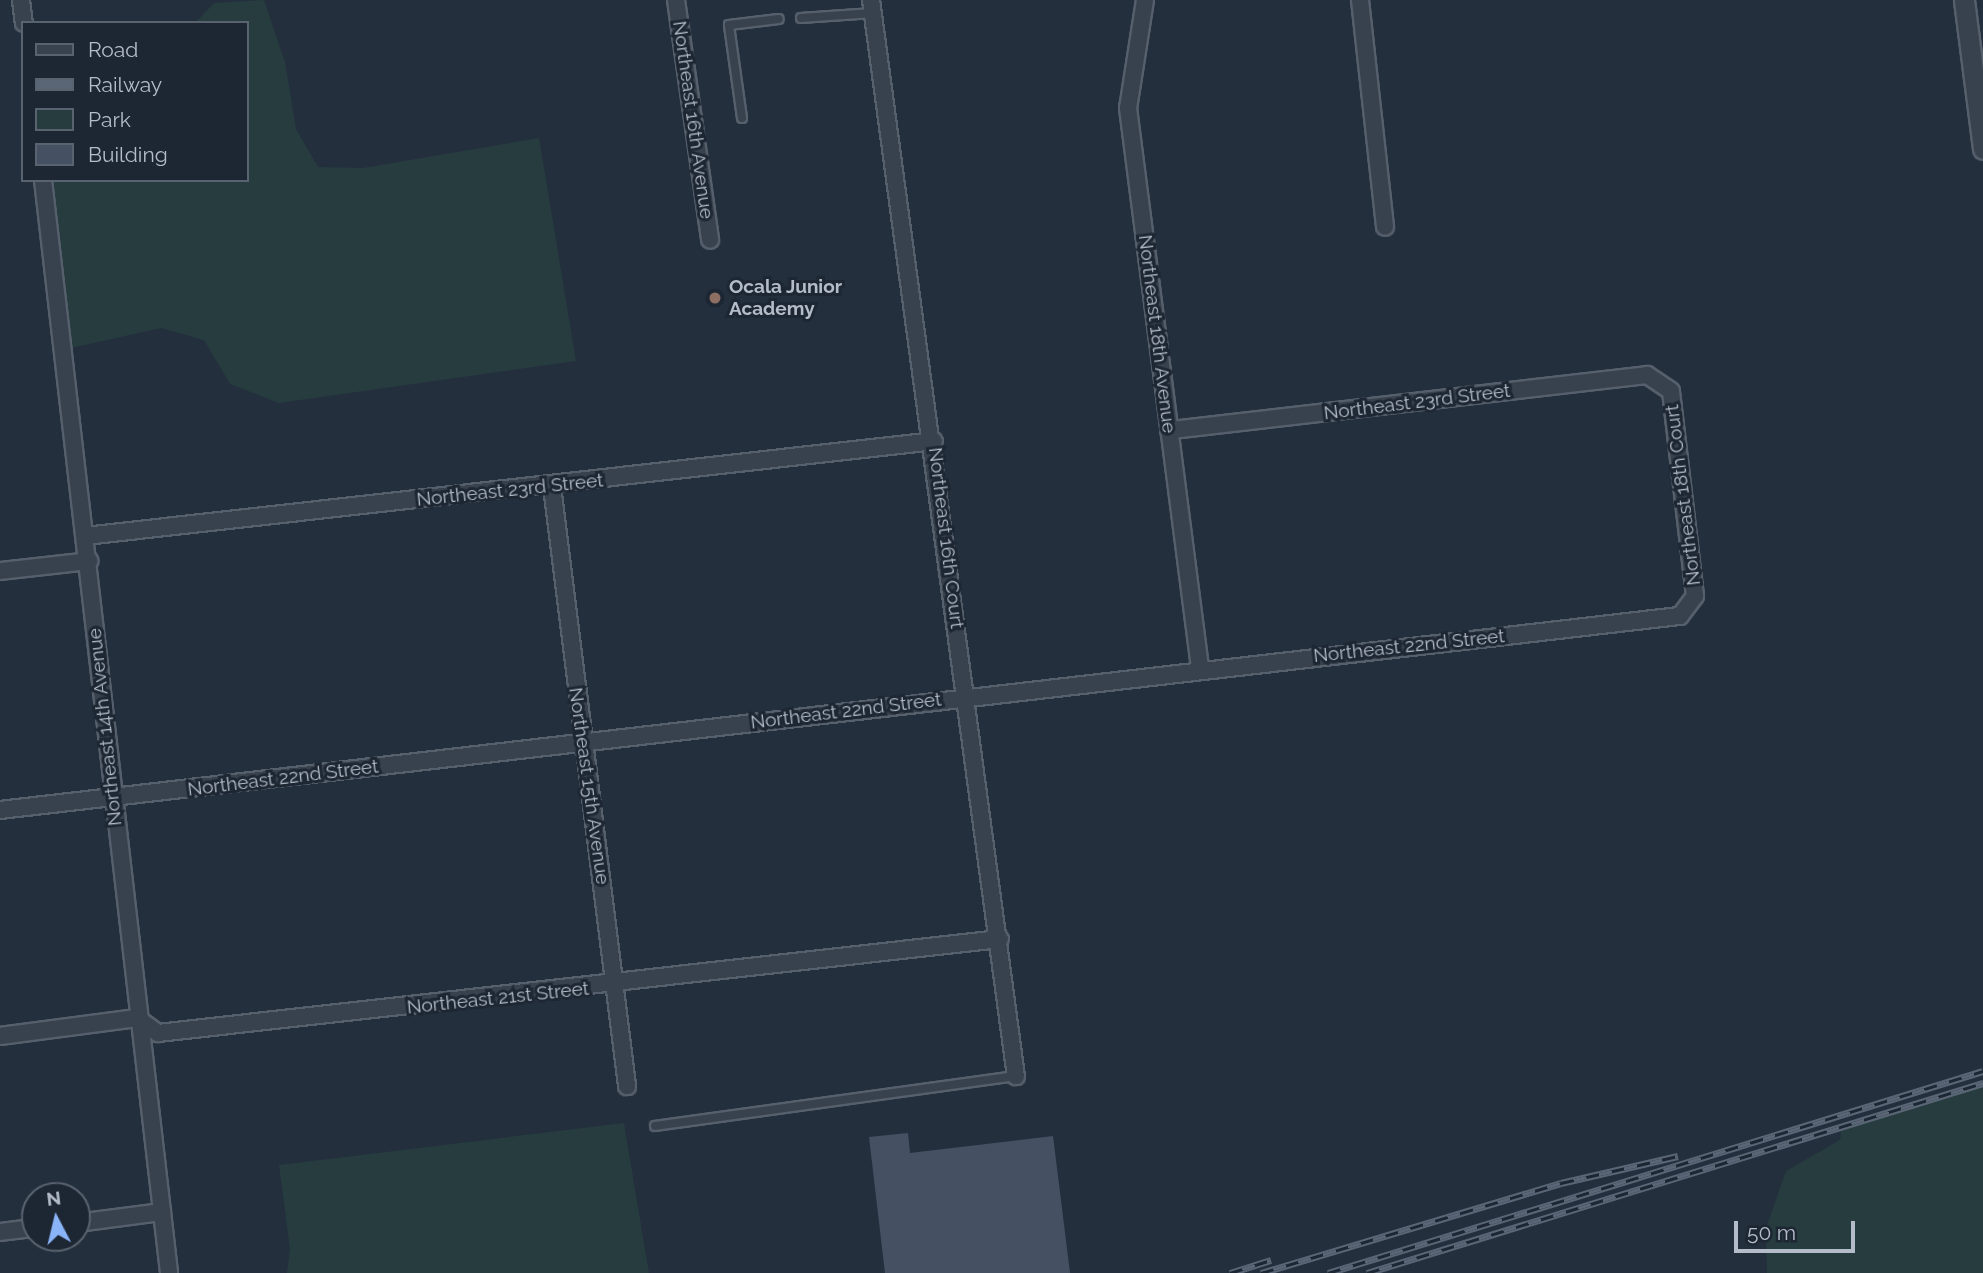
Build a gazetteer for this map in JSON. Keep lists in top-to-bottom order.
{
  "streets": {
    "street": [
      "Northeast 16th Avenue",
      "Northeast 18th Avenue",
      "Northeast 23rd Street",
      "Northeast 18th Court",
      "Northeast 16th Court",
      "Northeast 22nd Street",
      "Northeast 14th Avenue",
      "Northeast 15th Avenue",
      "Northeast 21st Street"
    ]
  },
  "crossings": [
    ["Northeast 18th Avenue", "Northeast 23rd Street"],
    ["Northeast 18th Avenue", "Northeast 22nd Street"],
    ["Northeast 23rd Street", "Northeast 18th Court"],
    ["Northeast 23rd Street", "Northeast 16th Court"],
    ["Northeast 23rd Street", "Northeast 14th Avenue"],
    ["Northeast 23rd Street", "Northeast 15th Avenue"],
    ["Northeast 18th Court", "Northeast 22nd Street"],
    ["Northeast 16th Court", "Northeast 22nd Street"],
    ["Northeast 16th Court", "Northeast 21st Street"],
    ["Northeast 22nd Street", "Northeast 14th Avenue"],
    ["Northeast 22nd Street", "Northeast 15th Avenue"],
    ["Northeast 14th Avenue", "Northeast 21st Street"],
    ["Northeast 15th Avenue", "Northeast 21st Street"]
  ],
  "places": ["Ocala Junior Academy"],
  "legend": [
    "Road",
    "Railway",
    "Park",
    "Building"
  ],
  "scale_bar": "50 m",
  "north": "top"
}
